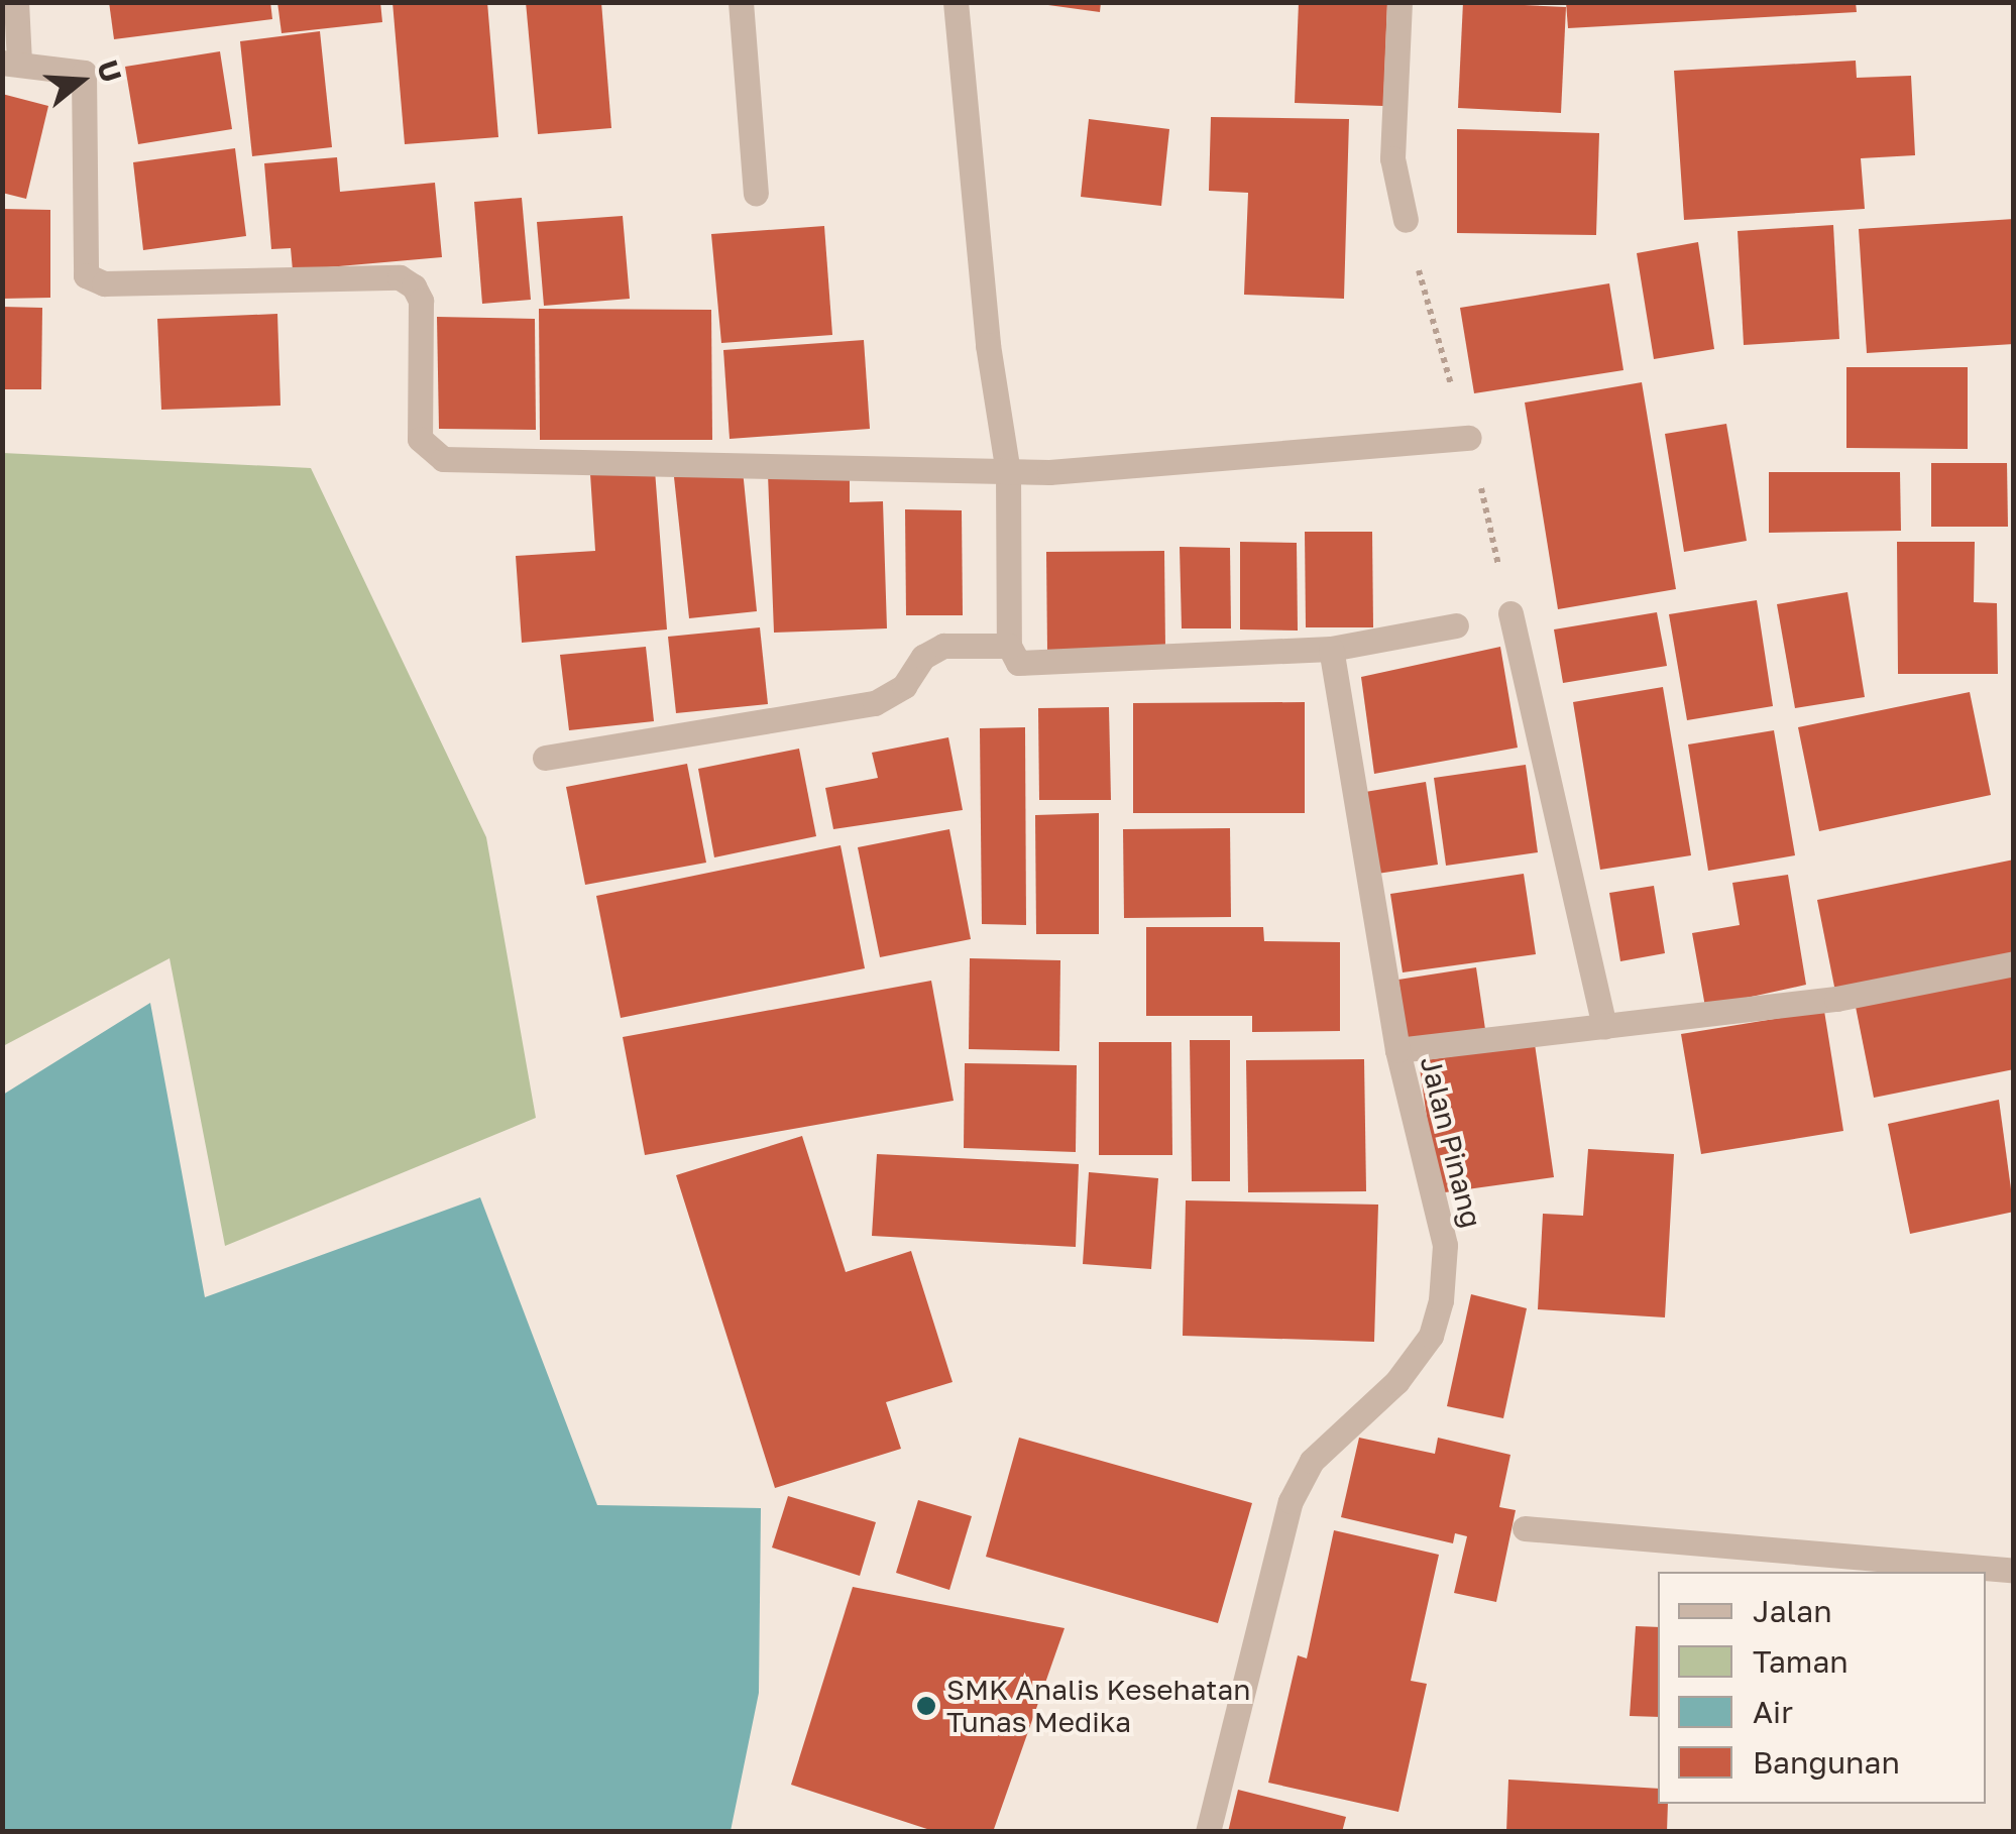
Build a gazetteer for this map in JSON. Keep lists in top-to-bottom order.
{
  "streets": {
    "street": ["Jalan Pinang"]
  },
  "places": ["SMK Analis Kesehatan Tunas Medika"],
  "legend": [
    "Jalan",
    "Taman",
    "Air",
    "Bangunan"
  ],
  "north": "right"
}
